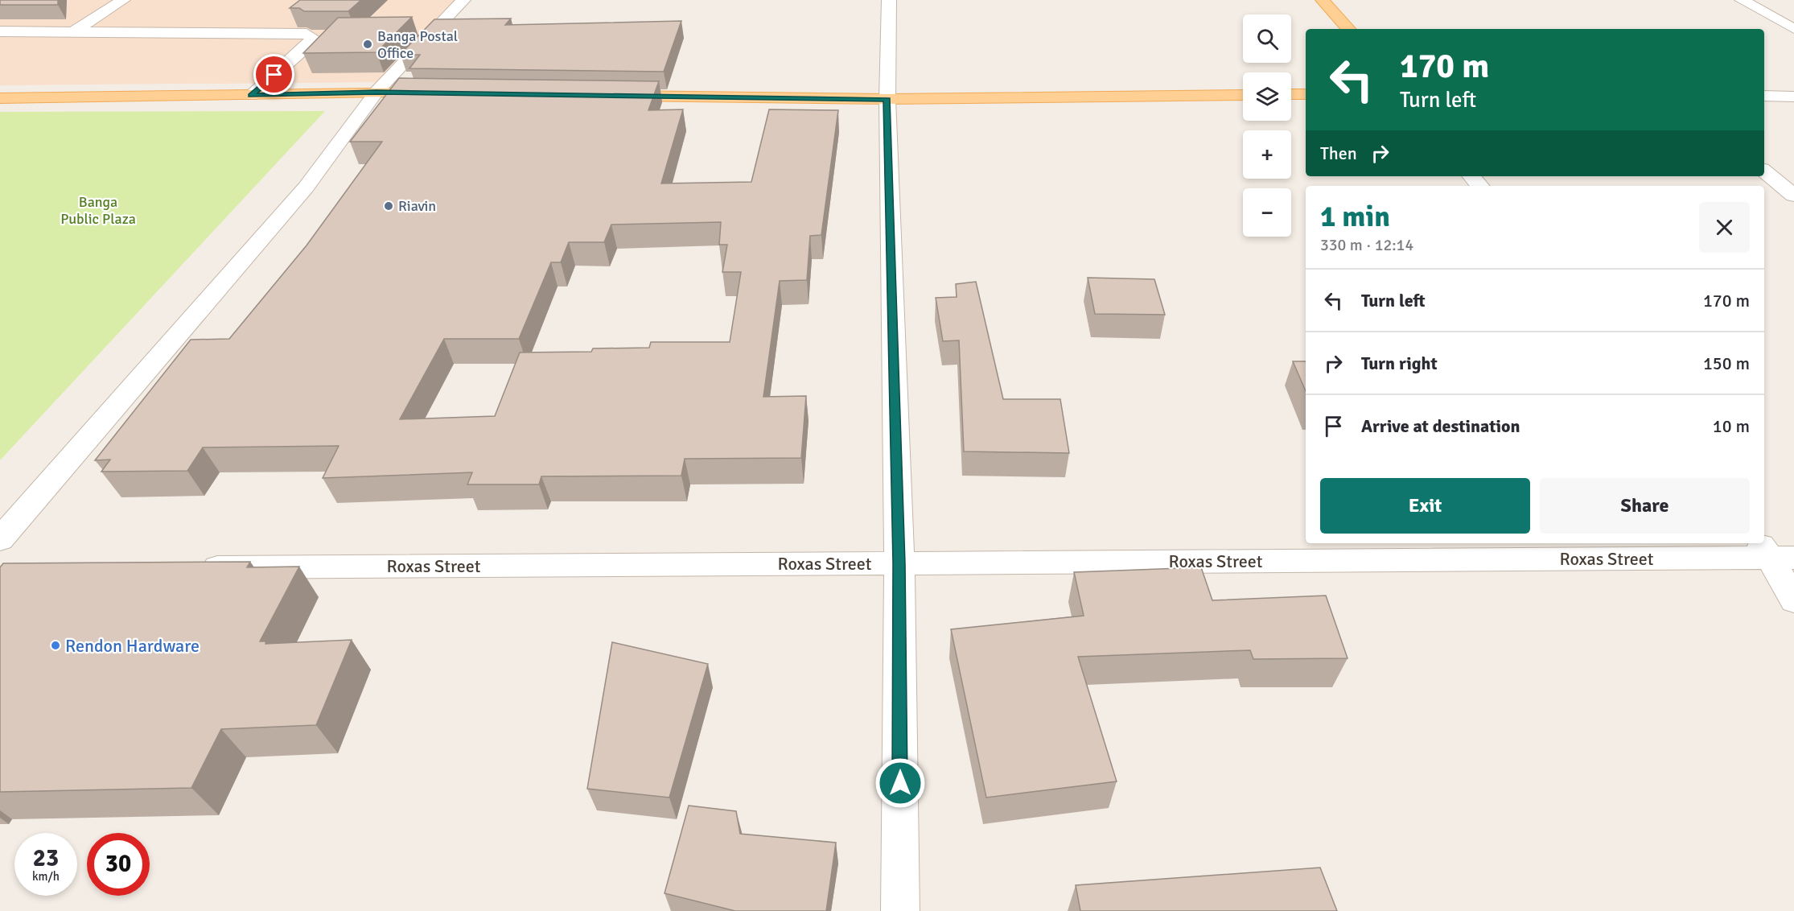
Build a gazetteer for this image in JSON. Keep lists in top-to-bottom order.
{
  "streets": {
    "street": ["Roxas Street"]
  },
  "parks": ["Banga Public Plaza"],
  "places": ["Banga Postal Office", "Riavin", "Rendon Hardware"],
  "page": {
    "map_buttons": ["+", "−"],
    "turn": ["170 m", "Turn left"],
    "then": "Then",
    "heading": ["1 min", "330 m · 12:14"],
    "list": [
      {
        "name": "Turn left",
        "value": "170 m"
      },
      {
        "name": "Turn right",
        "value": "150 m"
      },
      {
        "name": "Arrive at destination",
        "value": "10 m"
      }
    ],
    "buttons": ["Exit", "Share"],
    "speed": "23 km/h",
    "limit": "30"
  }
}
